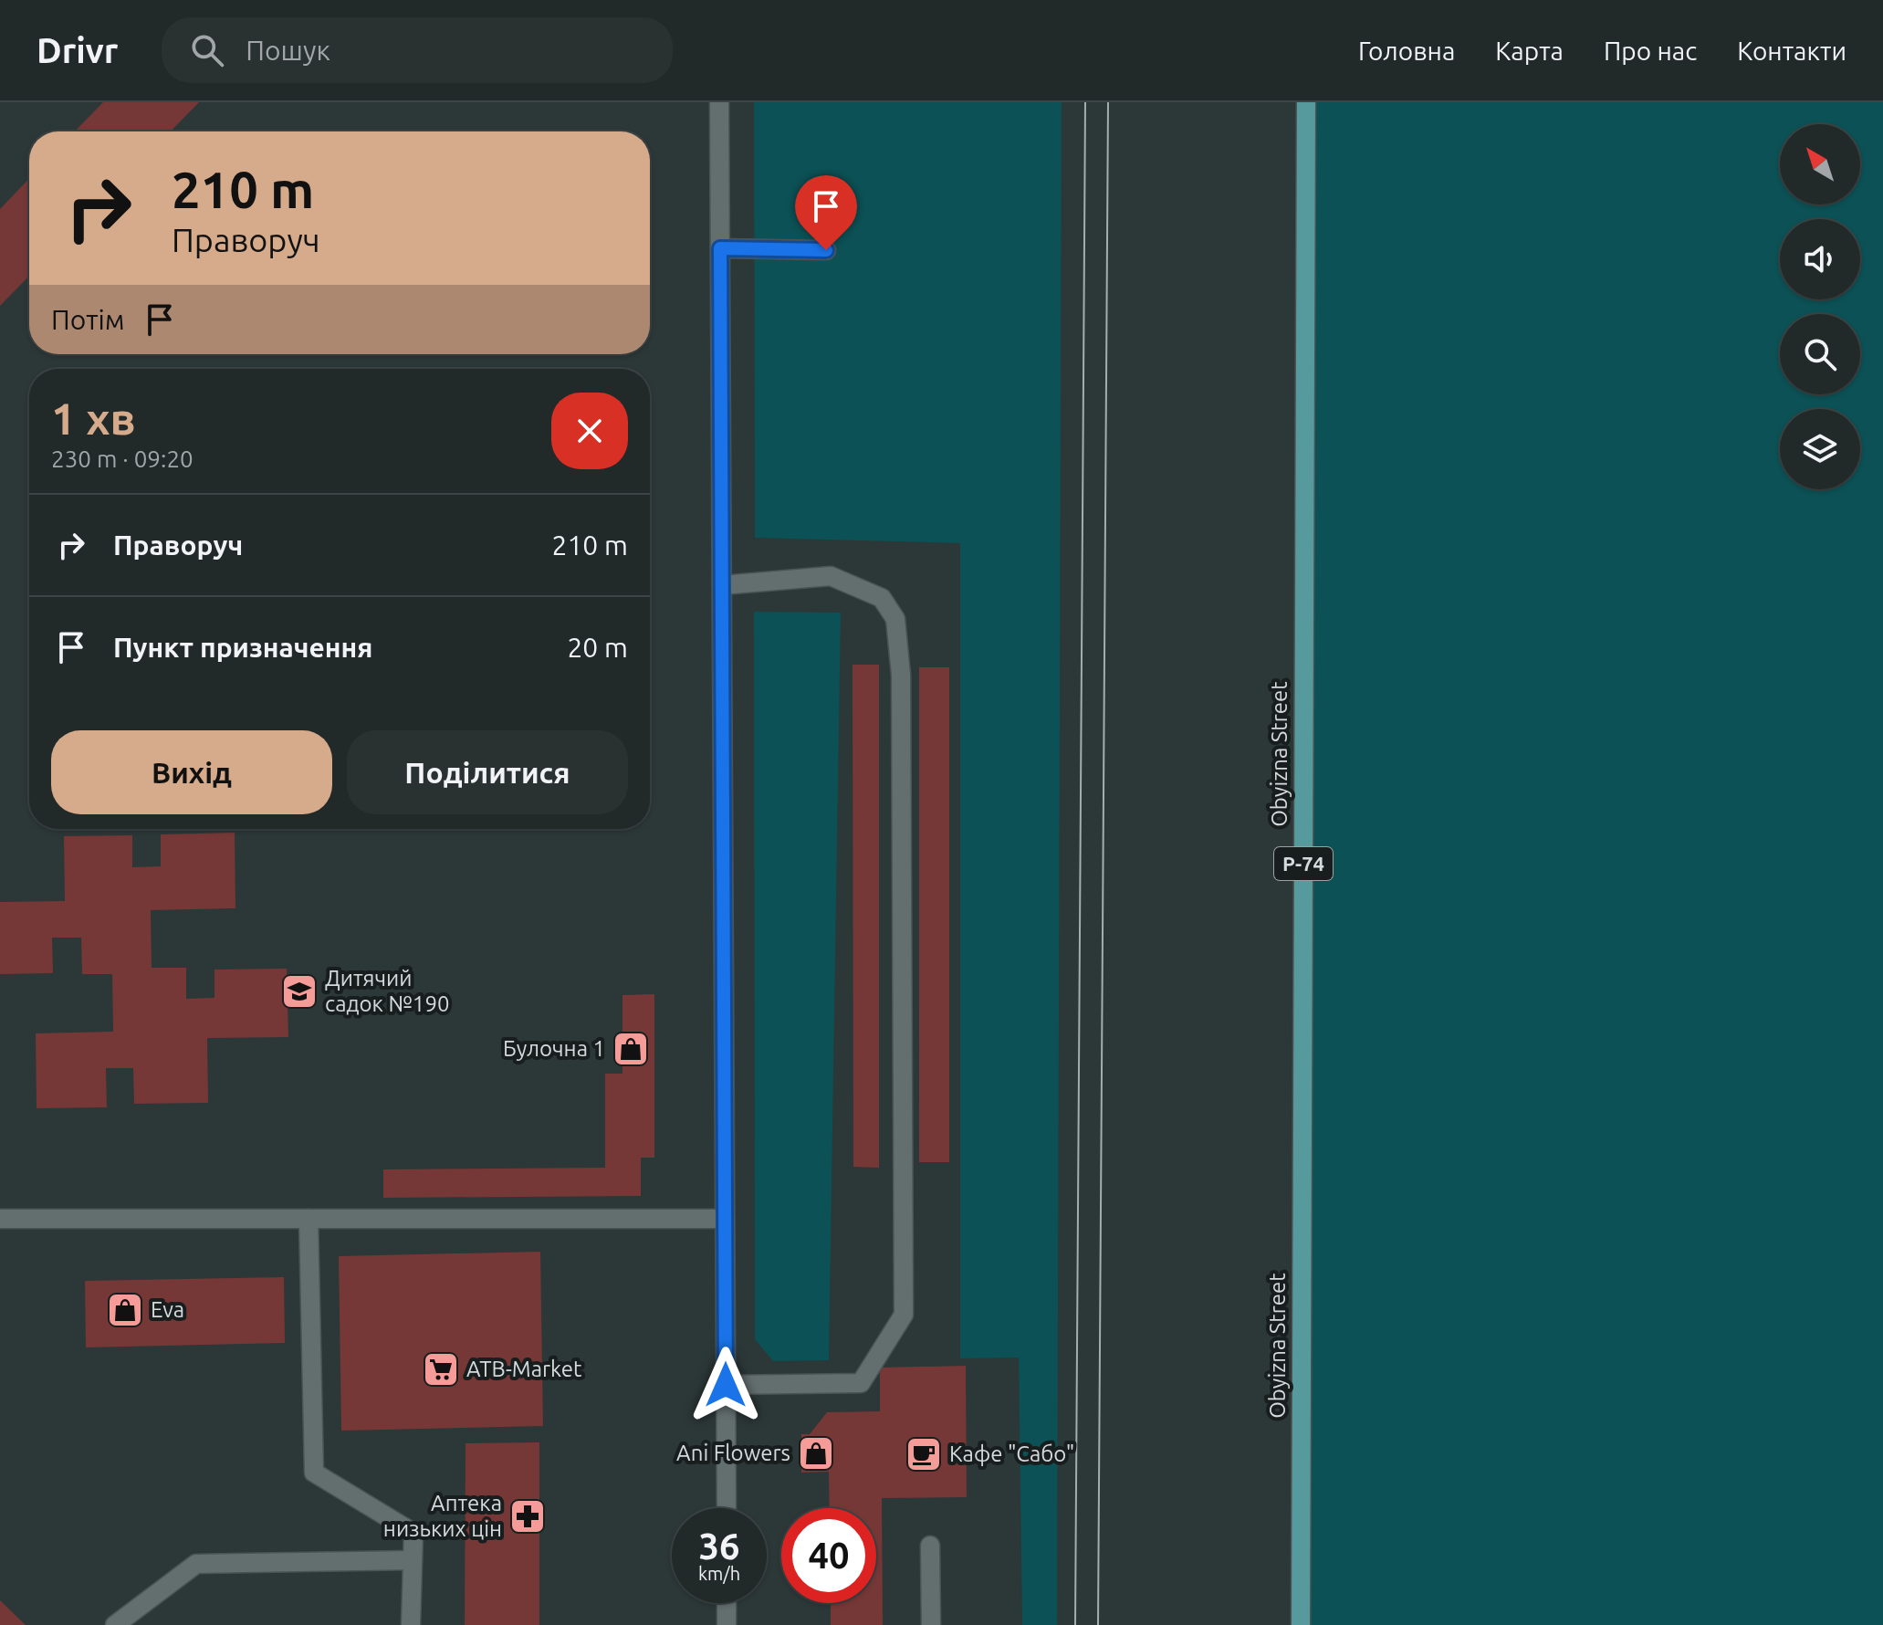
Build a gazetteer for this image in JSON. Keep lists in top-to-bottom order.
{
  "streets": {
    "main road": ["Obyizna Street", "Р-74"]
  },
  "places": {
    "school or university": ["Дитячий садок №190"],
    "shop": ["Булочна 1", "Eva", "Ani Flowers"],
    "supermarket": ["ATB-Market"],
    "cafe": ["Кафе \"Сабо\""],
    "pharmacy": ["Аптека низьких цін"]
  },
  "north": "top left",
  "page": {
    "header": "Drivr",
    "search": "Пошук",
    "nav": [
      "Головна",
      "Карта",
      "Про нас",
      "Контакти"
    ],
    "turn": ["210 m", "Праворуч"],
    "then": "Потім",
    "heading": ["1 хв", "230 m · 09:20"],
    "list": [
      {
        "name": "Праворуч",
        "value": "210 m"
      },
      {
        "name": "Пункт призначення",
        "value": "20 m"
      }
    ],
    "buttons": ["Вихід", "Поділитися"],
    "speed": "36 km/h",
    "limit": "40"
  }
}
